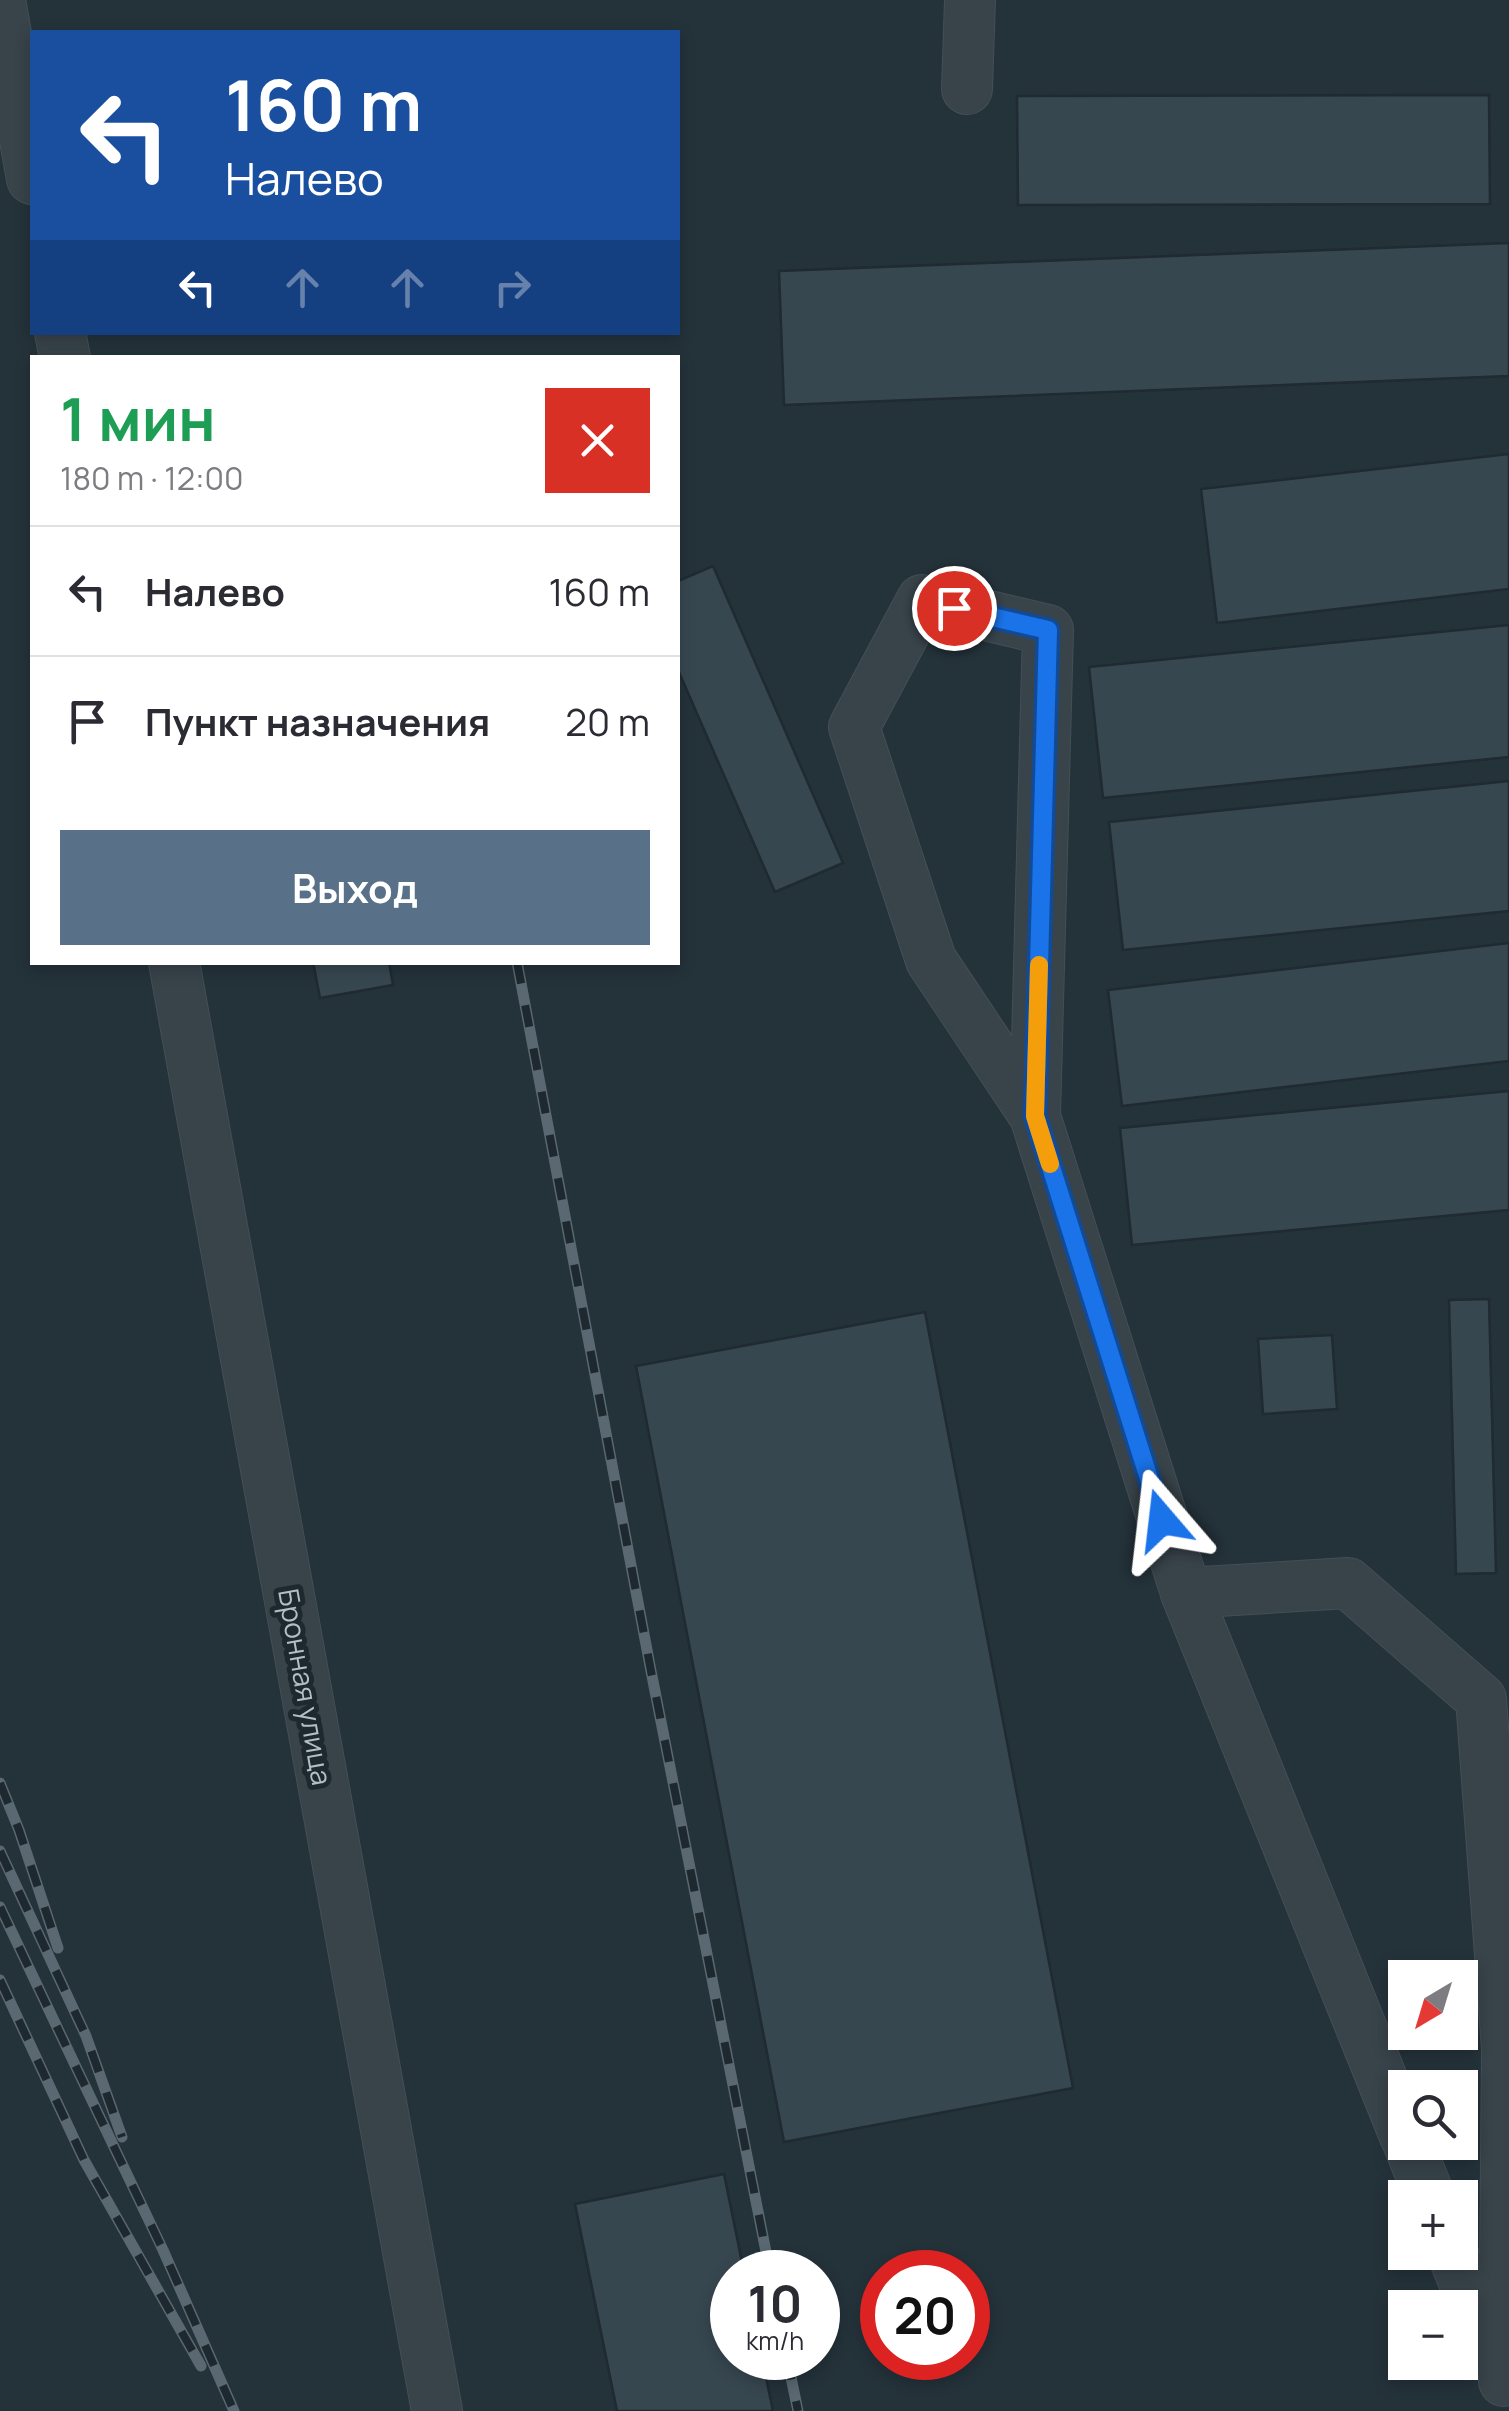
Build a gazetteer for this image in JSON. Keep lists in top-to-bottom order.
{
  "streets": {
    "lane": ["Бронная улица"]
  },
  "north": "bottom left",
  "page": {
    "turn": ["160 m", "Налево"],
    "heading": ["1 мин", "180 m · 12:00"],
    "list": [
      {
        "name": "Налево",
        "value": "160 m"
      },
      {
        "name": "Пункт назначения",
        "value": "20 m"
      }
    ],
    "buttons": "Выход",
    "map_buttons": ["+", "−"],
    "speed": "10 km/h",
    "limit": "20"
  }
}
